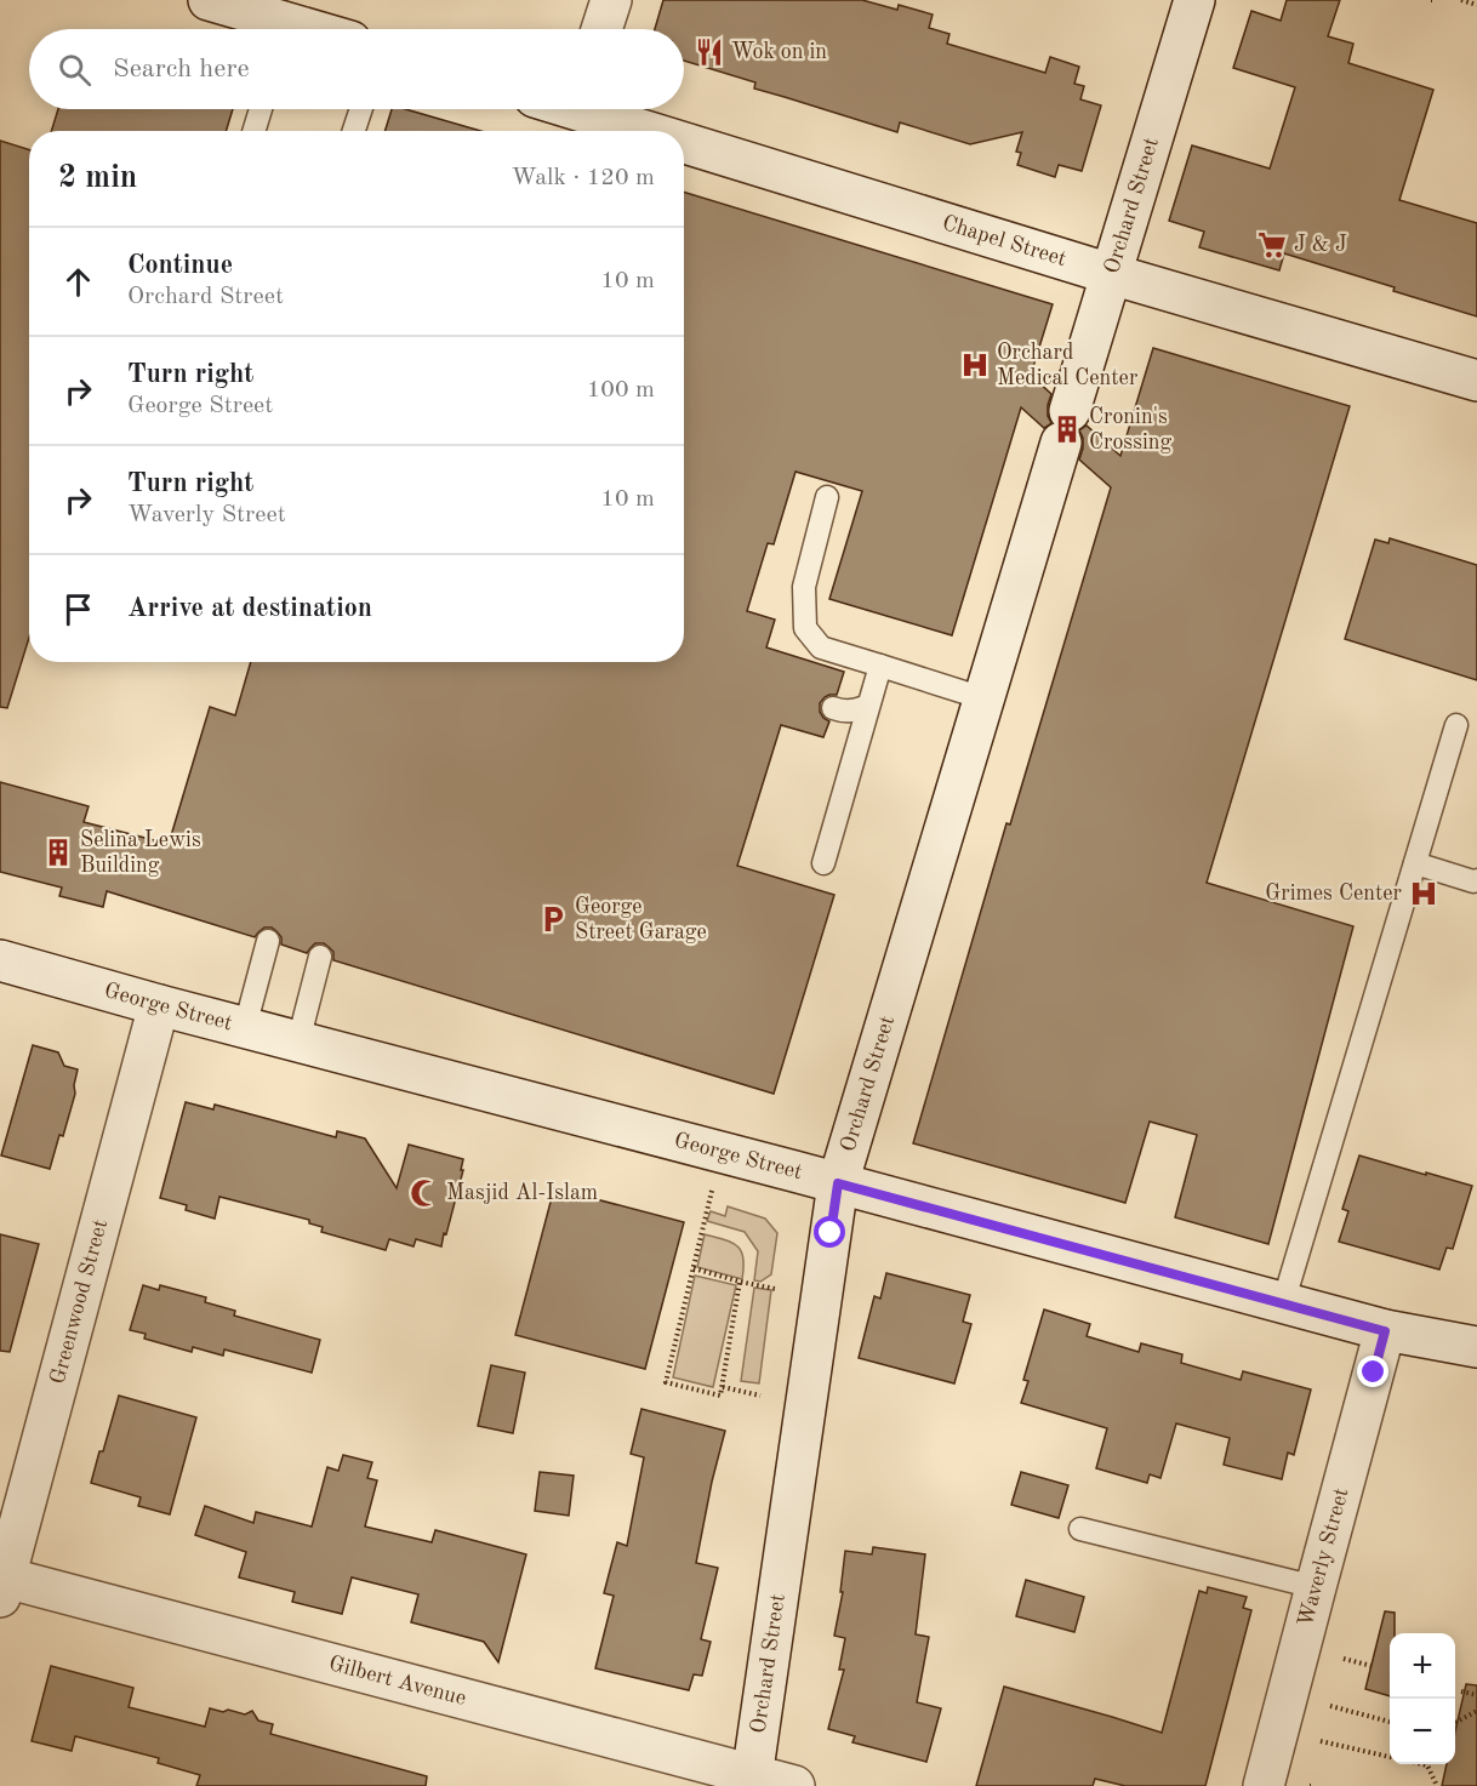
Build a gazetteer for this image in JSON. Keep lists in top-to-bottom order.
{
  "streets": {
    "main road": [
      "Orchard Street",
      "Chapel Street",
      "George Street",
      "Greenwood Street",
      "Waverly Street",
      "Gilbert Avenue"
    ]
  },
  "crossings": [
    ["Orchard Street", "Chapel Street"],
    ["Orchard Street", "George Street"],
    ["Orchard Street", "Gilbert Avenue"],
    ["George Street", "Greenwood Street"],
    ["George Street", "Waverly Street"],
    ["Greenwood Street", "Gilbert Avenue"]
  ],
  "places": {
    "restaurant": ["Wok on in"],
    "supermarket": ["J & J"],
    "hospital": ["Orchard Medical Center", "Grimes Center"],
    "building": ["Cronin's Crossing", "Selina Lewis Building"],
    "parking": ["George Street Garage"],
    "mosque": ["Masjid Al-Islam"]
  },
  "page": {
    "search": "Search here",
    "heading": ["2 min", "Walk · 120 m"],
    "list": [
      ["Continue", "Orchard Street", "10 m"],
      ["Turn right", "George Street", "100 m"],
      ["Turn right", "Waverly Street", "10 m"],
      "Arrive at destination"
    ],
    "map_buttons": ["+", "−"]
  }
}
